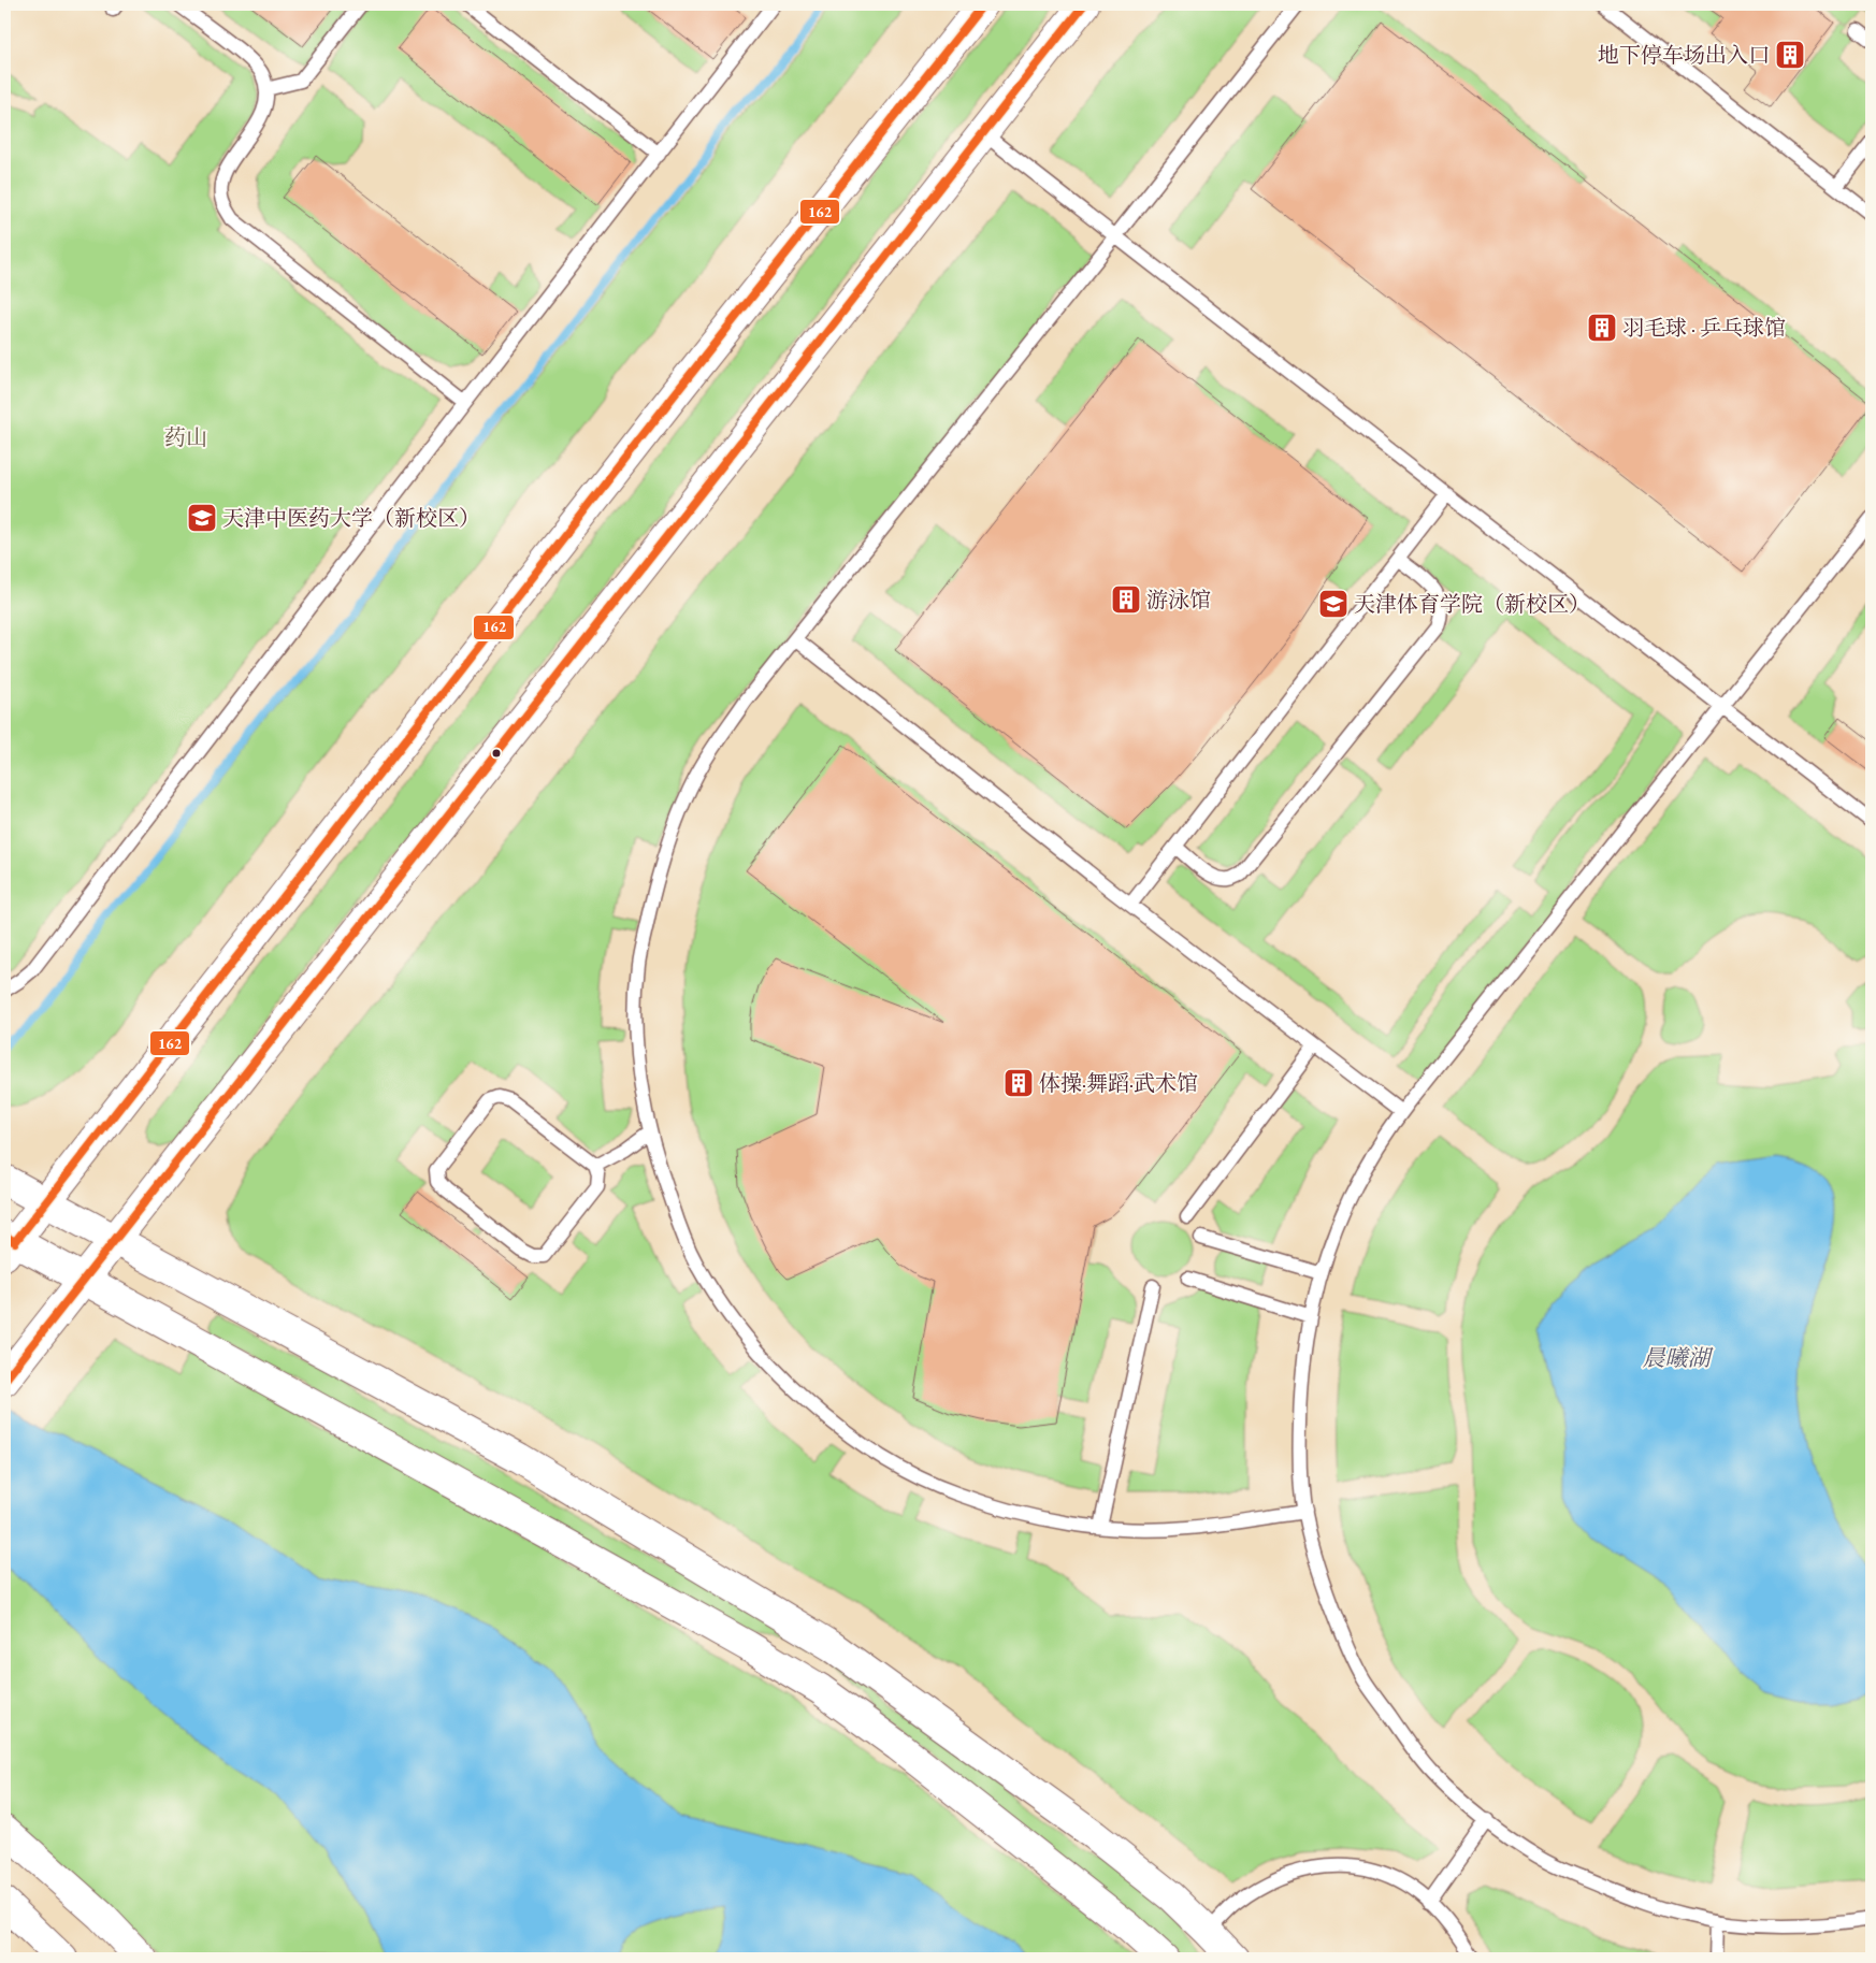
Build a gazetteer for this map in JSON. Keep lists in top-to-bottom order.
{
  "water": ["晨曦湖"],
  "parks": ["药山"],
  "places": {
    "building": [
      "地下停车场出入口",
      "羽毛球 · 乒乓球馆",
      "游泳馆",
      "体操·舞蹈·武术馆"
    ],
    "school or university": ["天津中医药大学（新校区）", "天津体育学院（新校区）"]
  },
  "lines": ["transit line 162"]
}
